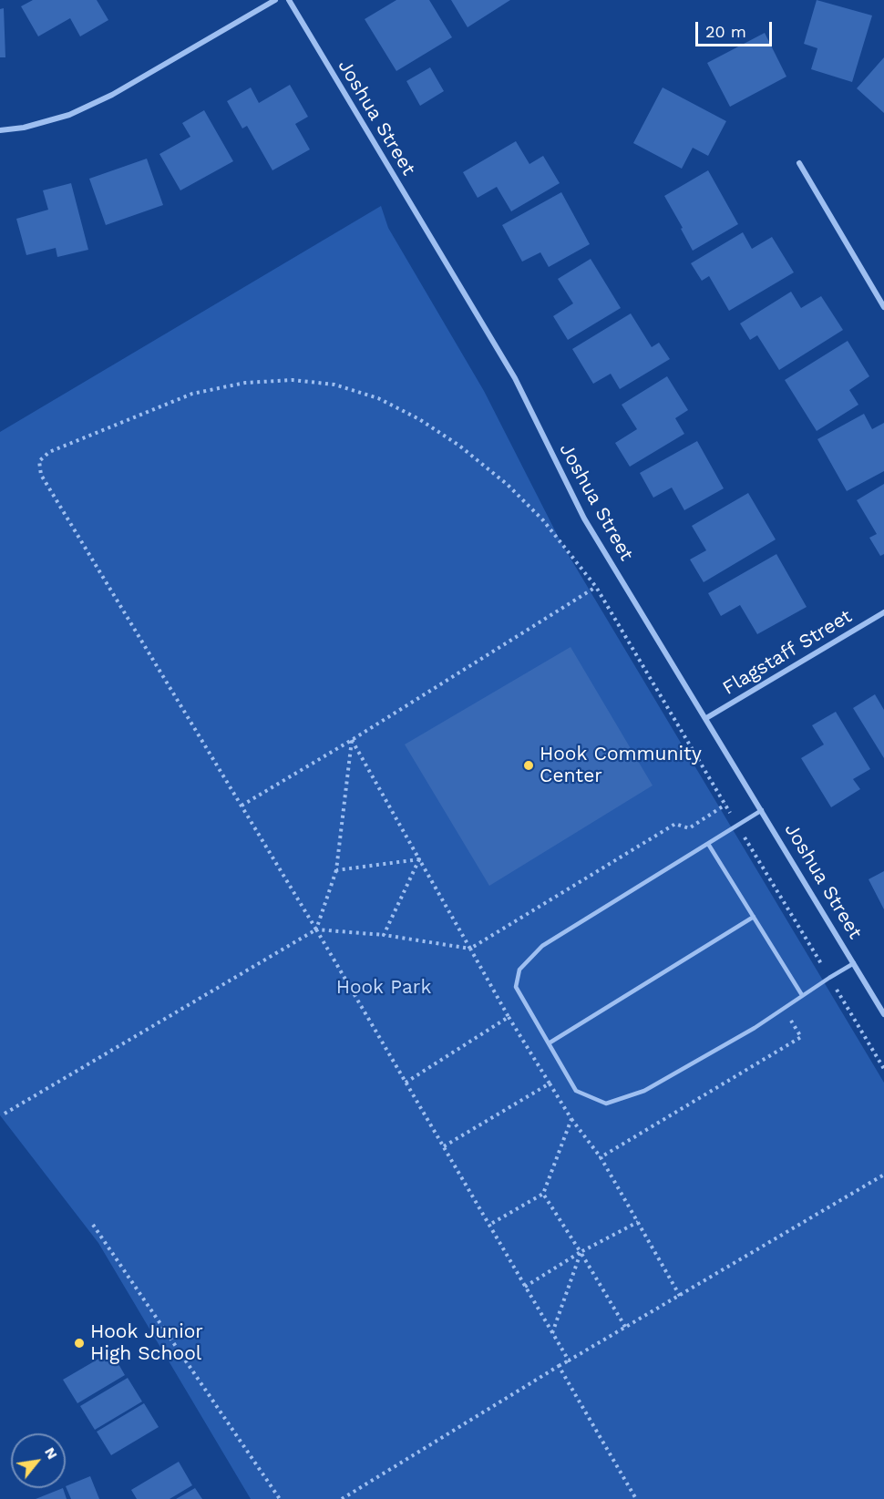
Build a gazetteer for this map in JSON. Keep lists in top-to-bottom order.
{
  "streets": {
    "street": ["Joshua Street", "Flagstaff Street"]
  },
  "crossings": [
    ["Joshua Street", "Flagstaff Street"]
  ],
  "parks": ["Hook Park"],
  "places": ["Hook Community Center", "Hook Junior High School"],
  "scale_bar": "20 m",
  "north": "top right"
}
